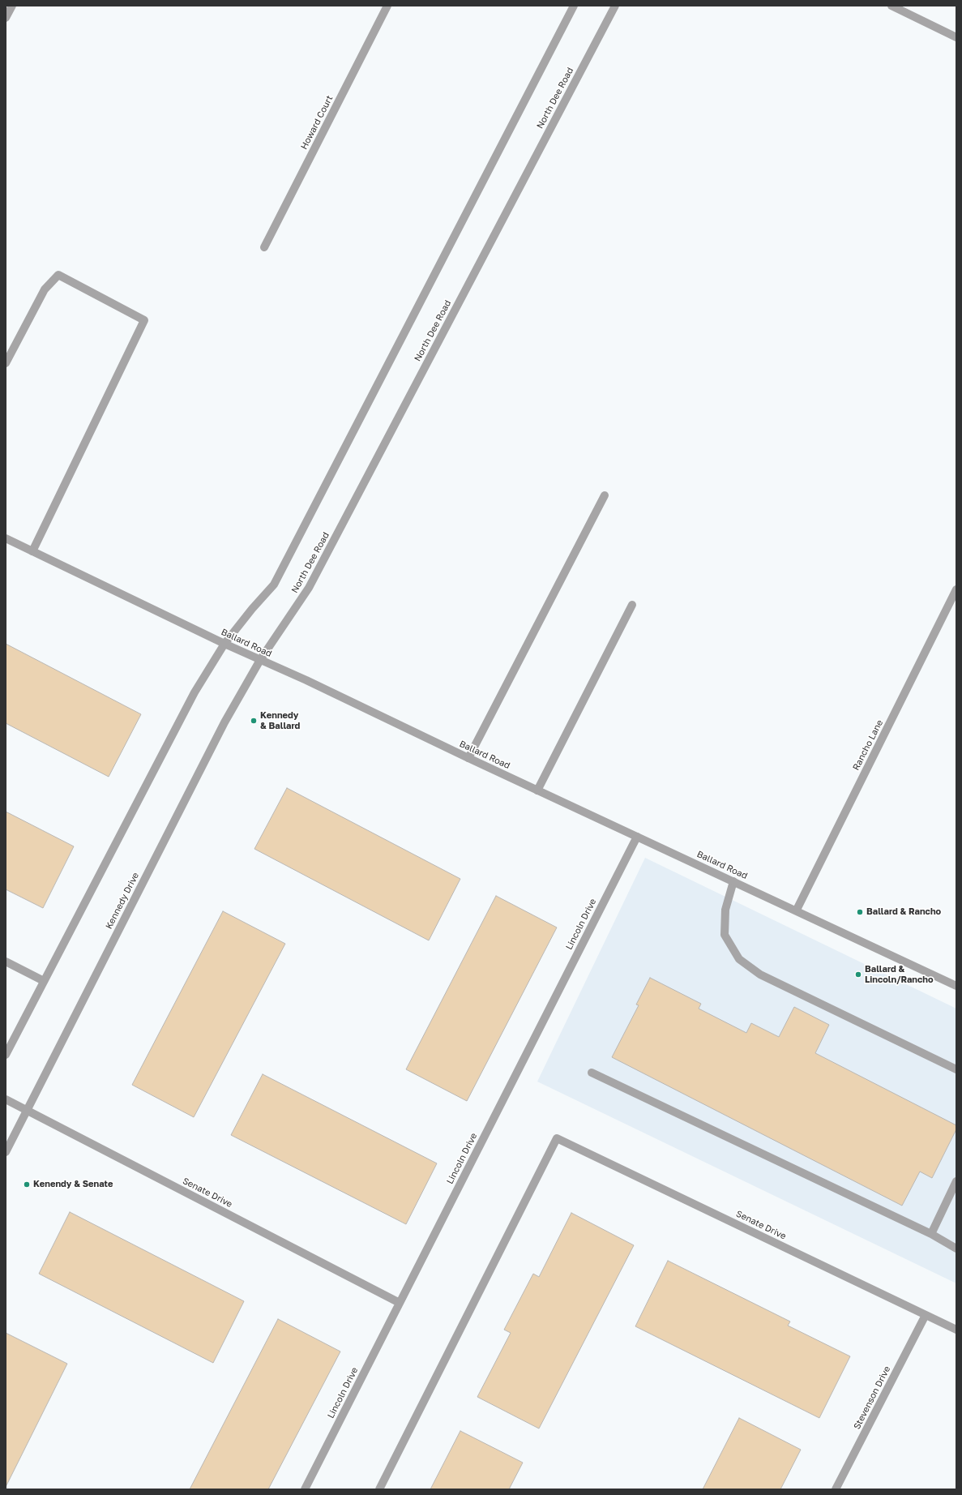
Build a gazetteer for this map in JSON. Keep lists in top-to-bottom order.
{
  "streets": {
    "street": [
      "North Dee Road",
      "Howard Court",
      "Ballard Road",
      "Rancho Lane",
      "Kennedy Drive",
      "Lincoln Drive",
      "Senate Drive",
      "Stevenson Drive"
    ]
  },
  "crossings": [
    ["North Dee Road", "Ballard Road"],
    ["North Dee Road", "Kennedy Drive"],
    ["Ballard Road", "Rancho Lane"],
    ["Ballard Road", "Kennedy Drive"],
    ["Ballard Road", "Lincoln Drive"],
    ["Kennedy Drive", "Senate Drive"],
    ["Lincoln Drive", "Senate Drive"],
    ["Senate Drive", "Stevenson Drive"]
  ],
  "places": [
    "Kennedy & Ballard",
    "Ballard & Rancho",
    "Ballard & Lincoln/Rancho",
    "Kenendy & Senate"
  ]
}
